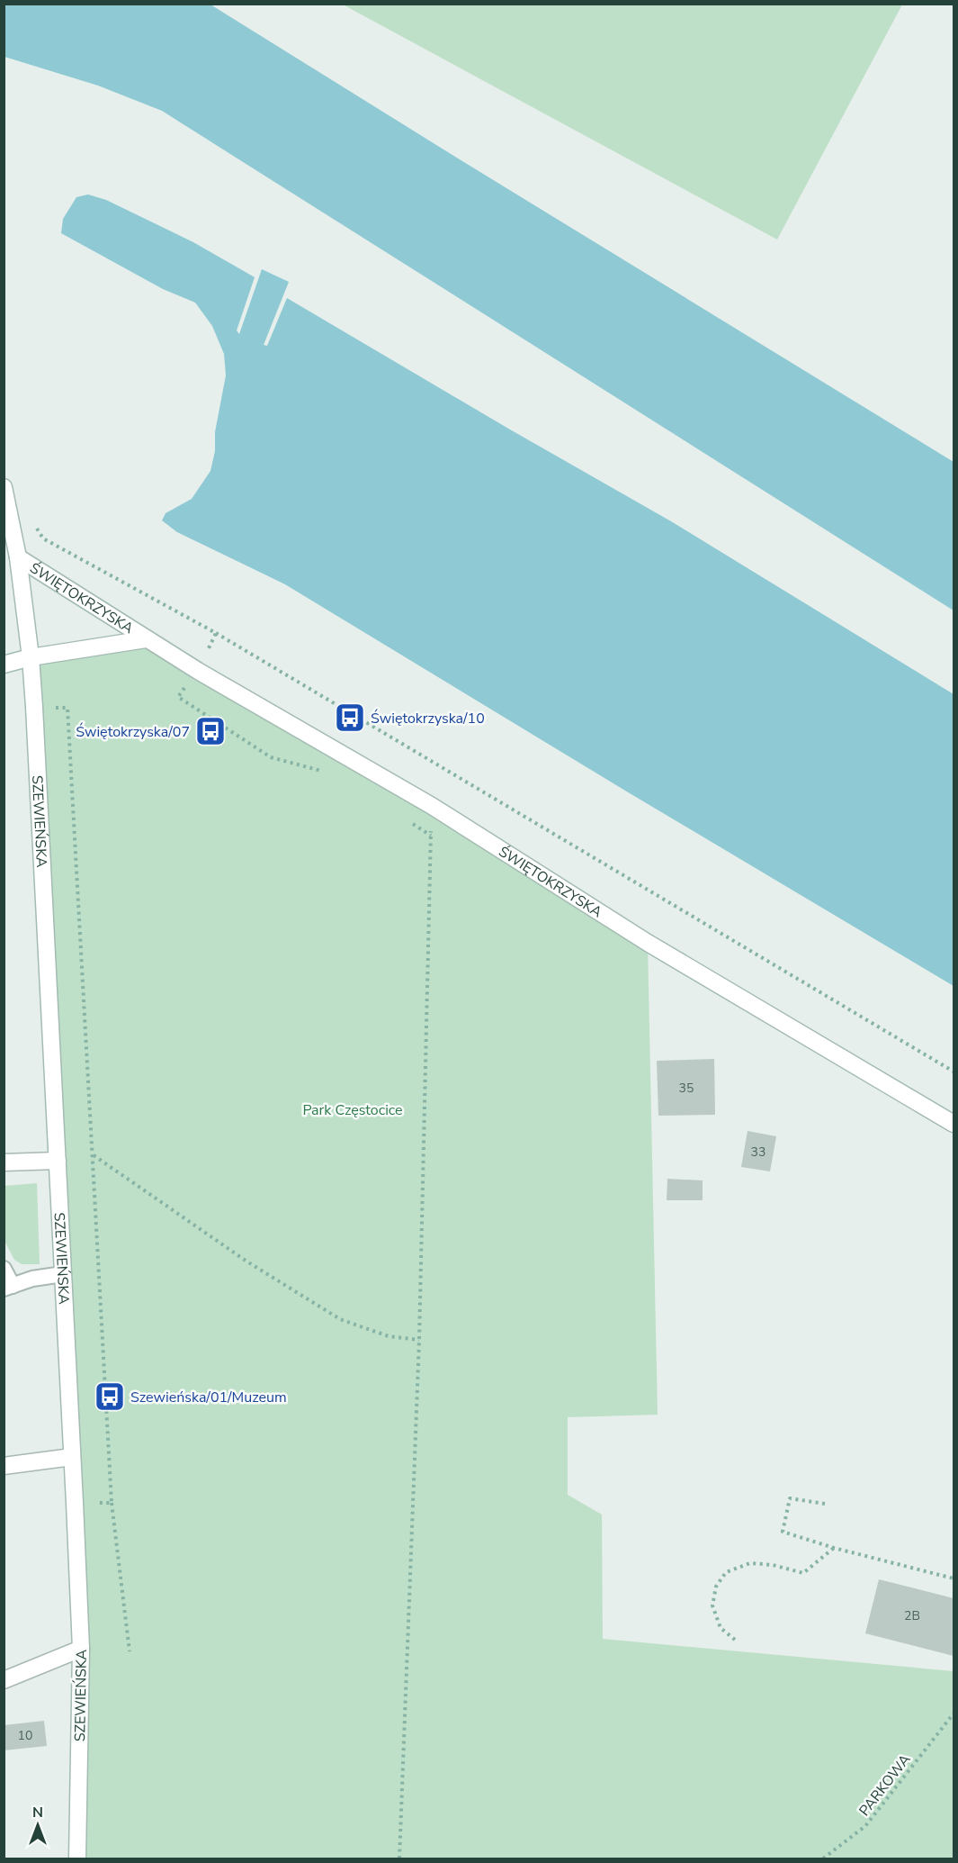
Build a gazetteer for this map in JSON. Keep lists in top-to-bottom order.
{
  "streets": {
    "street": ["ŚWIĘTOKRZYSKA", "SZEWIEŃSKA"],
    "path": ["PARKOWA"]
  },
  "crossings": [
    ["ŚWIĘTOKRZYSKA", "SZEWIEŃSKA"]
  ],
  "parks": ["Park Częstocice"],
  "places": {
    "bus stop": ["Świętokrzyska/10", "Świętokrzyska/07", "Szewieńska/01/Muzeum"]
  },
  "house_numbers": [
    "35",
    "33",
    "2B",
    "10"
  ],
  "north": "top"
}
